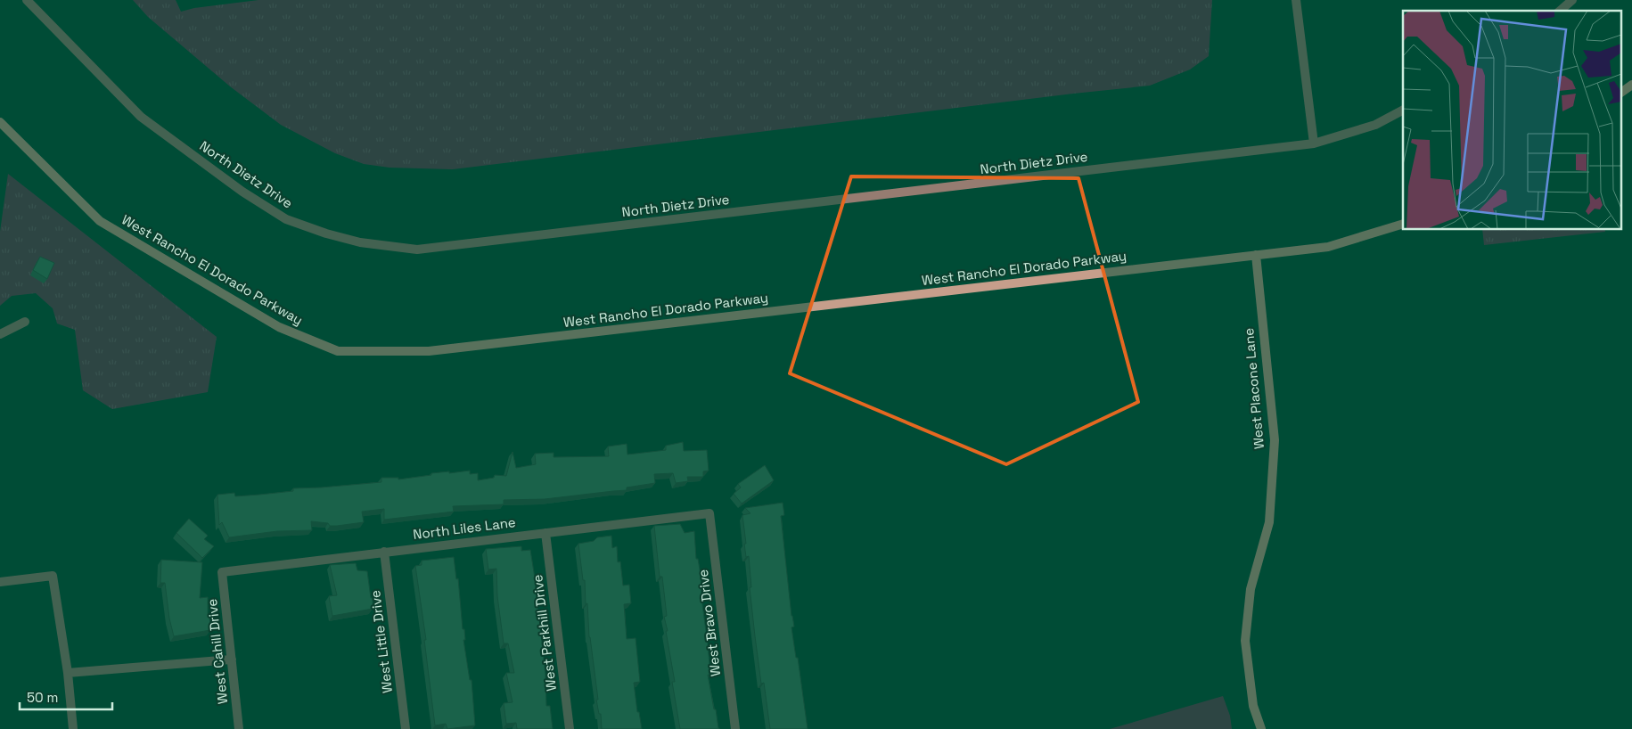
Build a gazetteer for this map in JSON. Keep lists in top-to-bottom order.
{
  "streets": {
    "street": [
      "North Dietz Drive",
      "West Rancho El Dorado Parkway",
      "West Placone Lane",
      "North Liles Lane",
      "West Bravo Drive",
      "West Parkhill Drive",
      "West Little Drive",
      "West Cahill Drive"
    ]
  },
  "crossings": [
    ["West Rancho El Dorado Parkway", "West Placone Lane"],
    ["North Liles Lane", "West Bravo Drive"],
    ["North Liles Lane", "West Parkhill Drive"],
    ["North Liles Lane", "West Little Drive"],
    ["North Liles Lane", "West Cahill Drive"]
  ],
  "scale_bar": "50 m"
}
